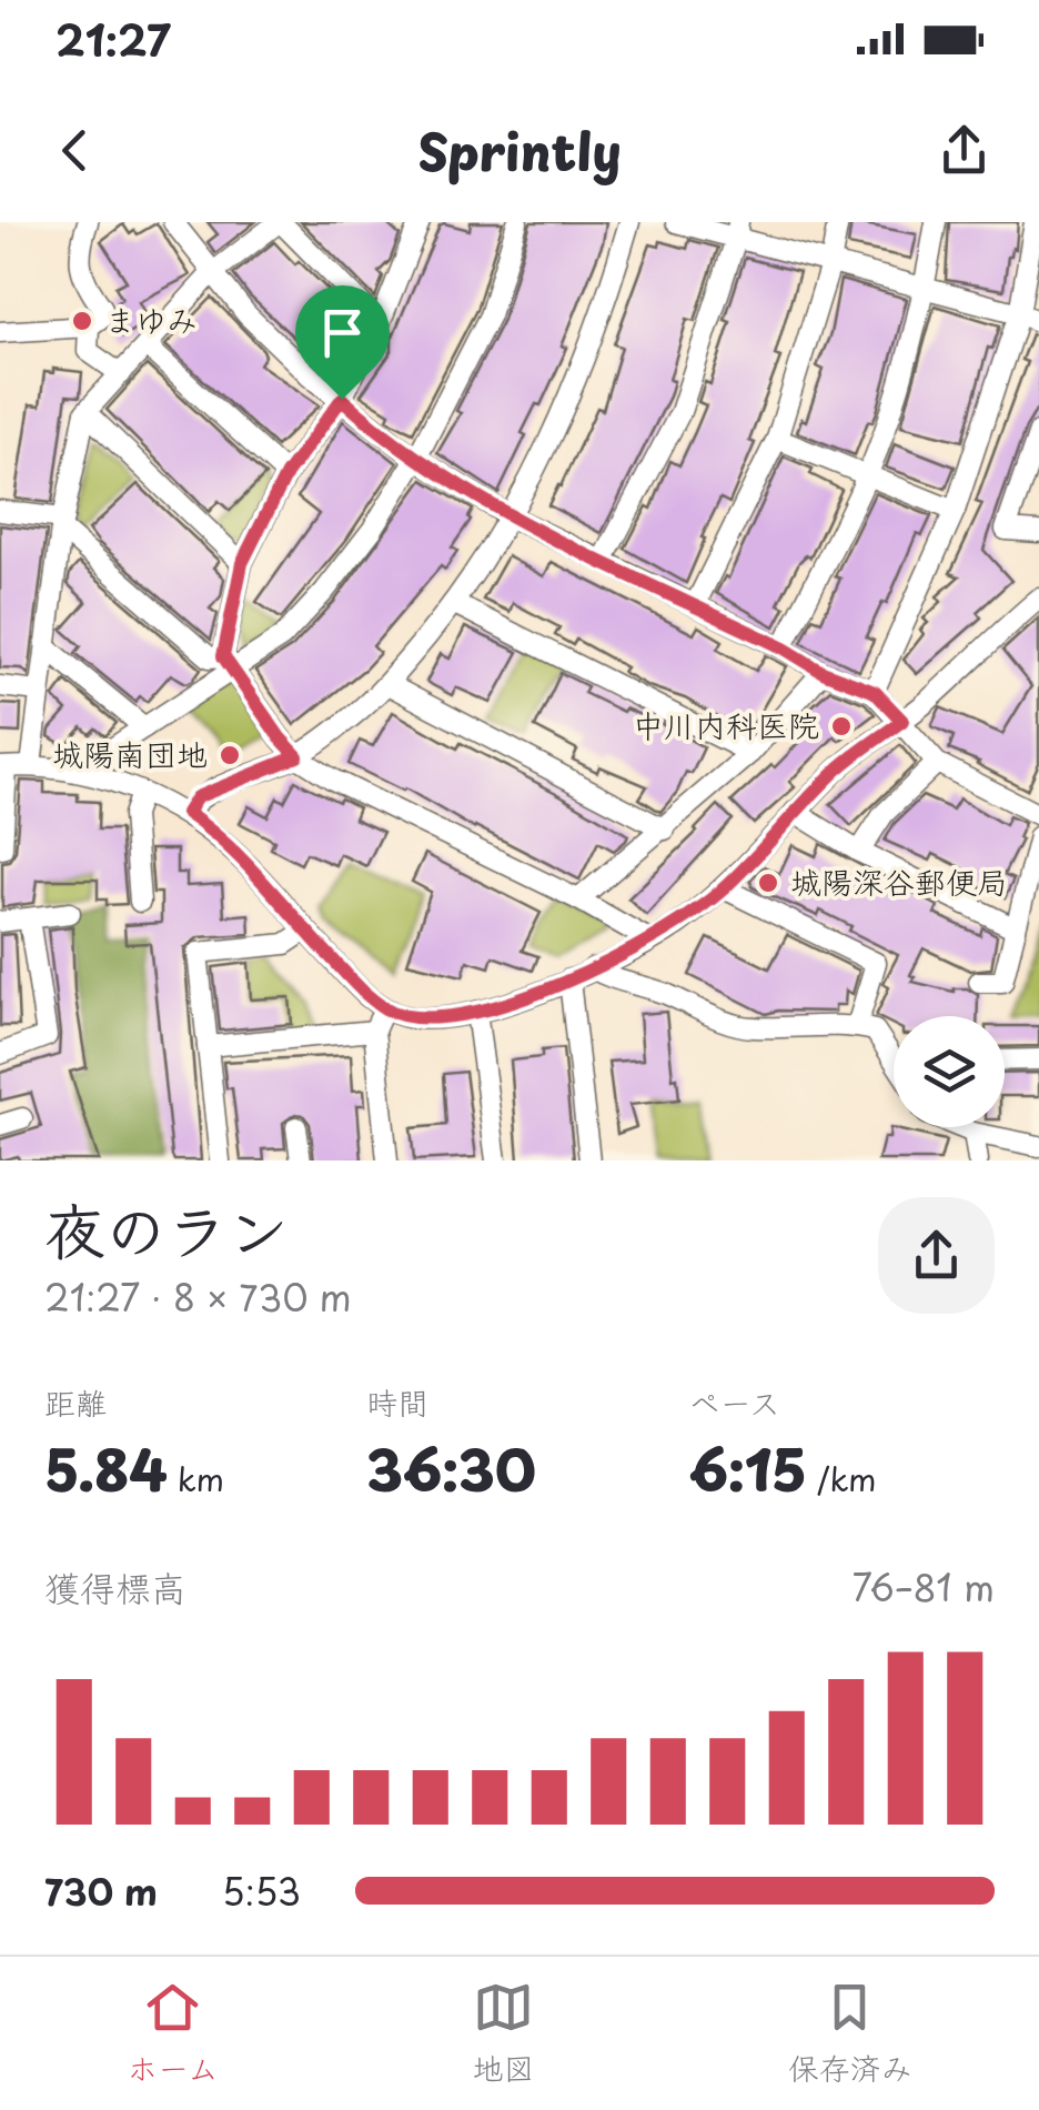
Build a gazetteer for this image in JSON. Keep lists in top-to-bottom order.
{
  "places": [
    "まゆみ",
    "中川内科医院",
    "城陽南団地",
    "城陽深谷郵便局"
  ],
  "page": {
    "status": "21:27",
    "header": "Sprintly",
    "heading": ["夜のラン", "21:27 · 8 × 730 m"],
    "stats": [
      ["距離", "5.84 km"],
      ["時間", "36:30"],
      ["ペース", "6:15 /km"]
    ],
    "chart": ["獲得標高", "76–81 m"],
    "list": [
      {
        "name": "730 m",
        "note": "5:53"
      }
    ],
    "tabs": ["ホーム", "地図", "保存済み"]
  }
}
